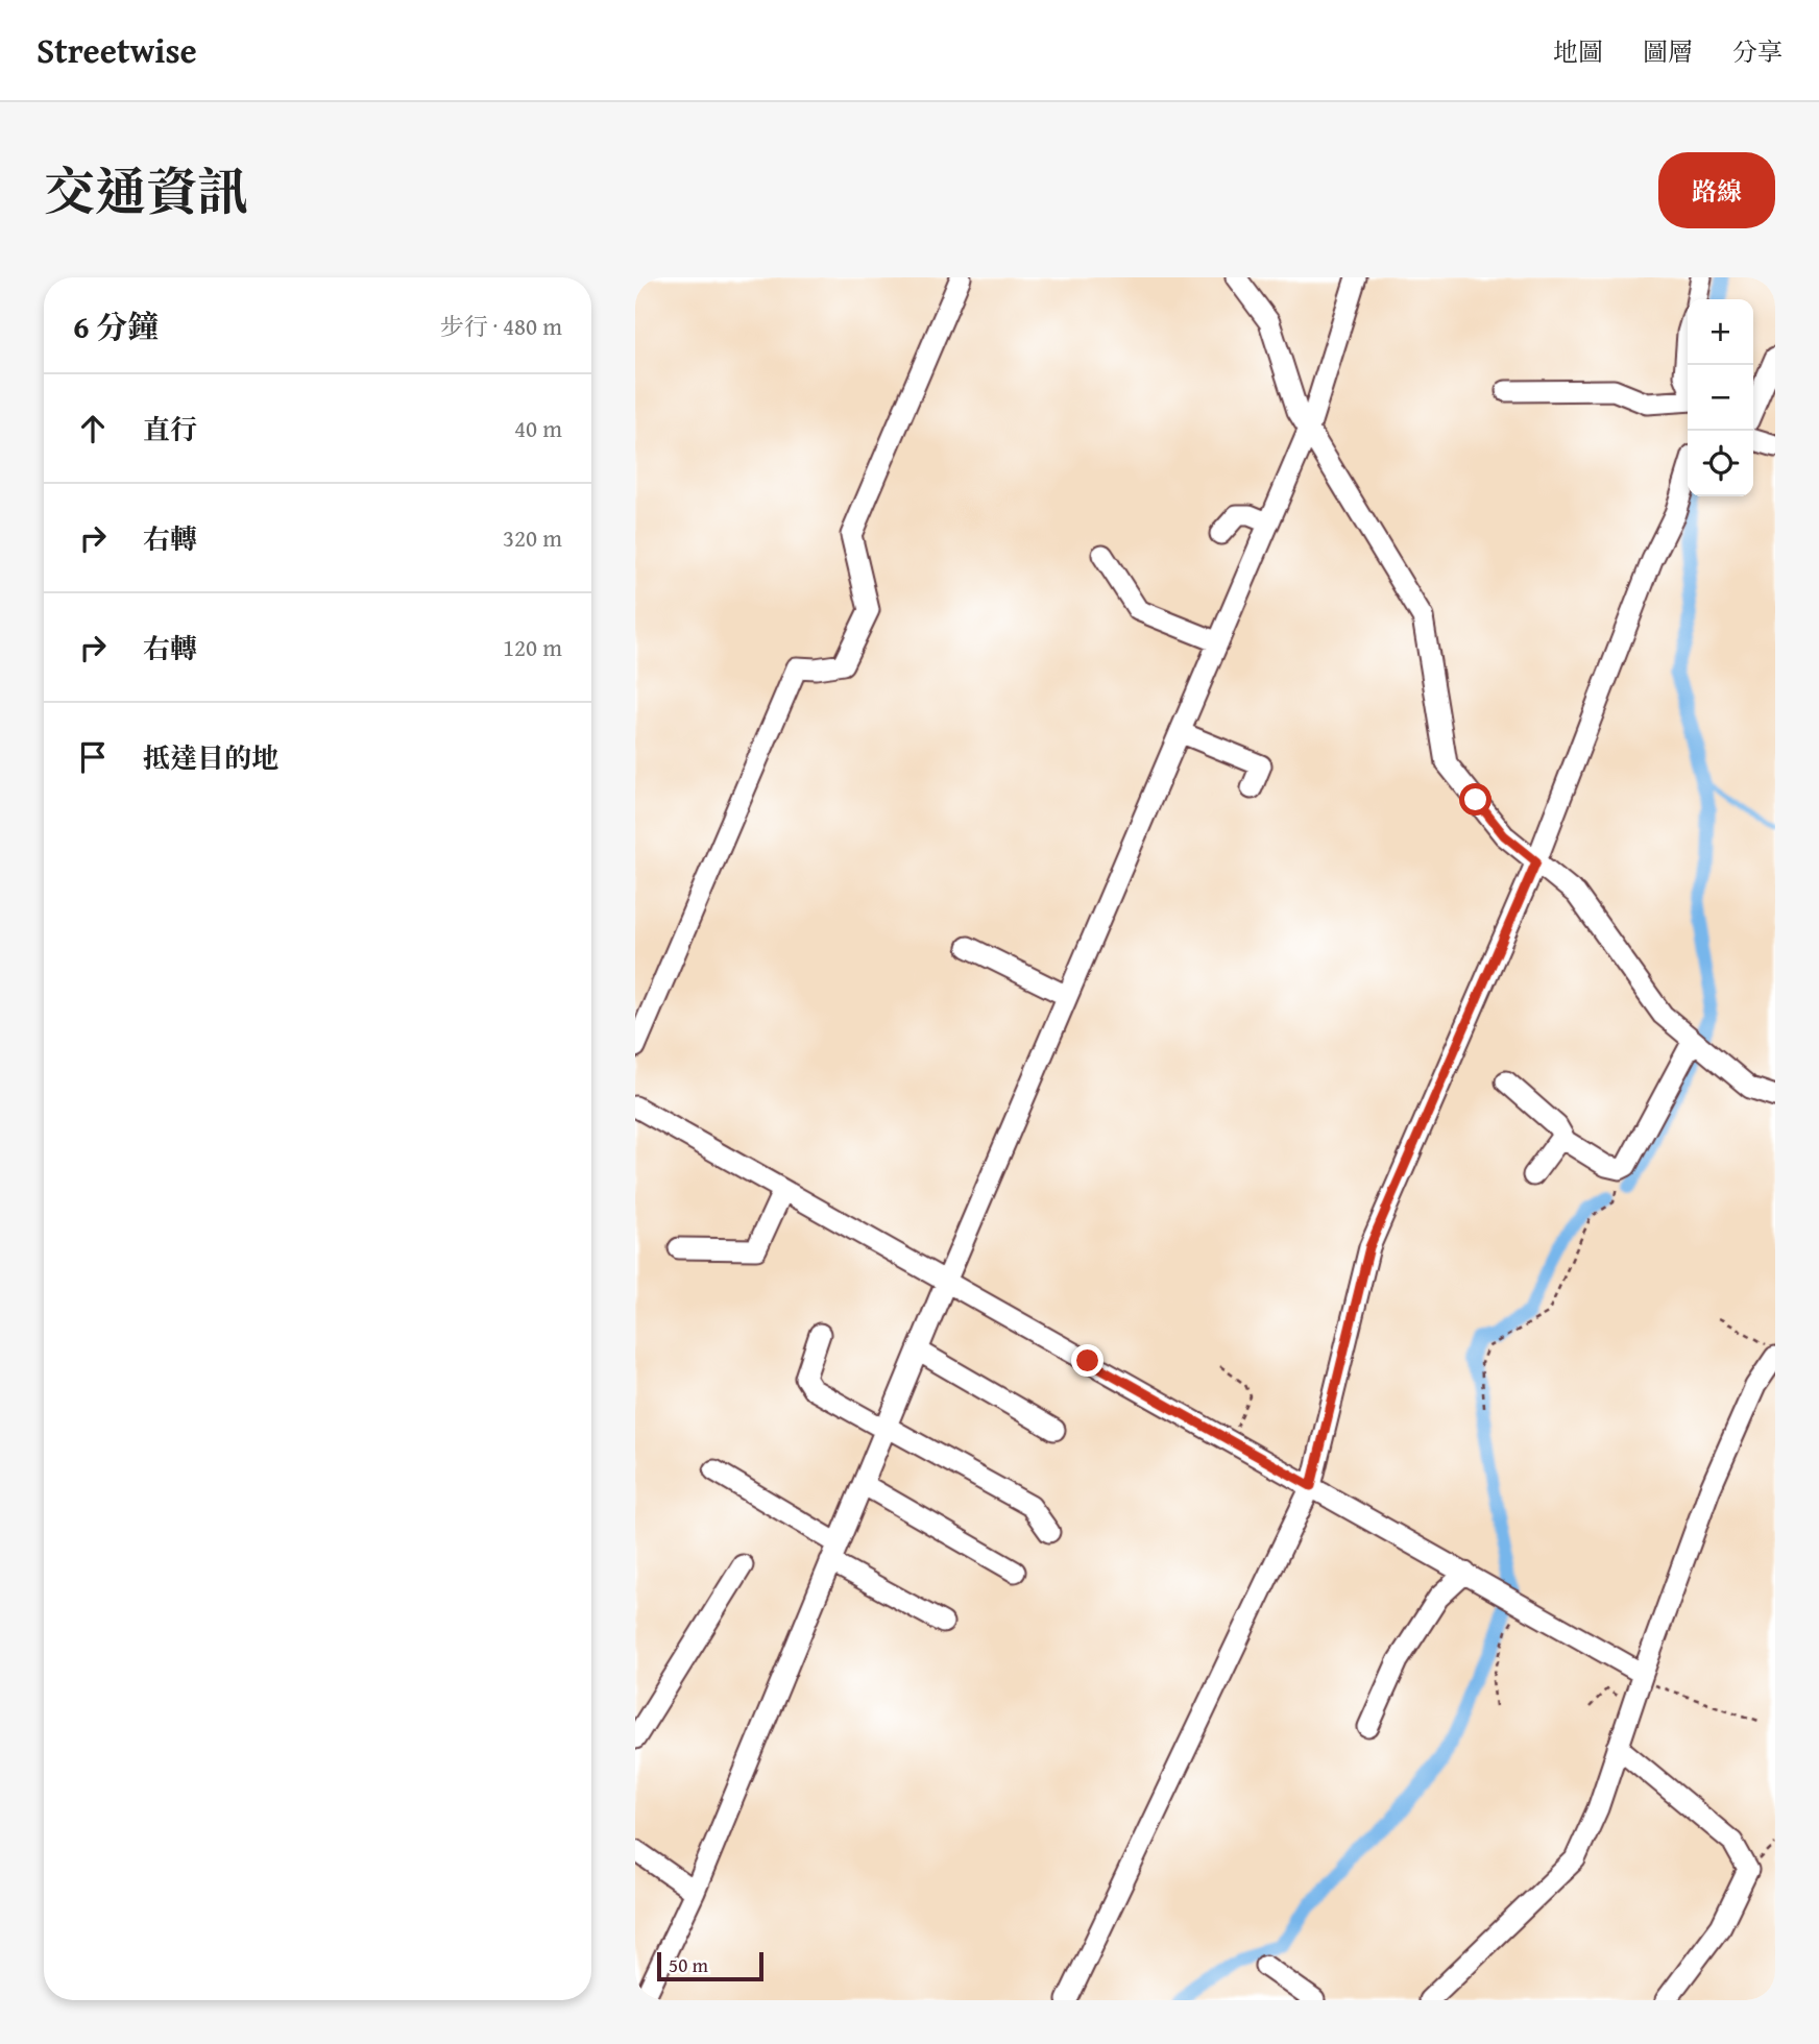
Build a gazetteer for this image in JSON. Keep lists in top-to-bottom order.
{
  "scale_bar": "50 m",
  "page": {
    "header": "Streetwise",
    "nav": ["地圖", "圖層", "分享"],
    "title": "交通資訊",
    "buttons": "路線",
    "heading": ["6 分鐘", "步行 · 480 m"],
    "map_buttons": ["+", "−"],
    "list": [
      ["直行", "40 m"],
      ["右轉", "320 m"],
      ["右轉", "120 m"],
      "抵達目的地"
    ],
    "scale": "50 m"
  }
}
